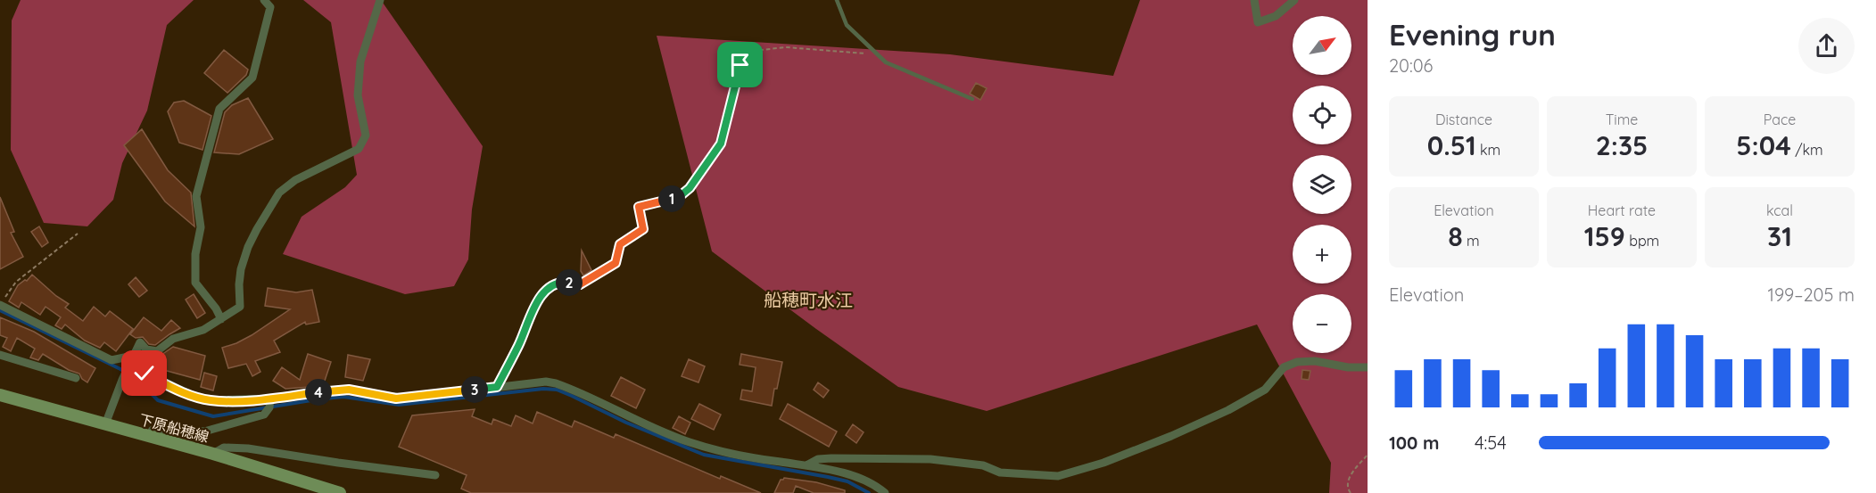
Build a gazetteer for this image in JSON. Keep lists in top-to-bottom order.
{
  "streets": {
    "main road": ["下原船穂線"]
  },
  "districts": ["船穂町水江"],
  "north": "top right",
  "page": {
    "heading": ["Evening run", "20:06"],
    "map_buttons": ["+", "−"],
    "stats": [
      ["Distance", "0.51 km"],
      ["Time", "2:35"],
      ["Pace", "5:04 /km"],
      ["Elevation", "8 m"],
      ["Heart rate", "159 bpm"],
      ["kcal", "31"]
    ],
    "pins": [
      "1",
      "2",
      "3",
      "4"
    ],
    "chart": ["Elevation", "199–205 m"],
    "list": [
      {
        "name": "100 m",
        "note": "4:54"
      }
    ]
  }
}
